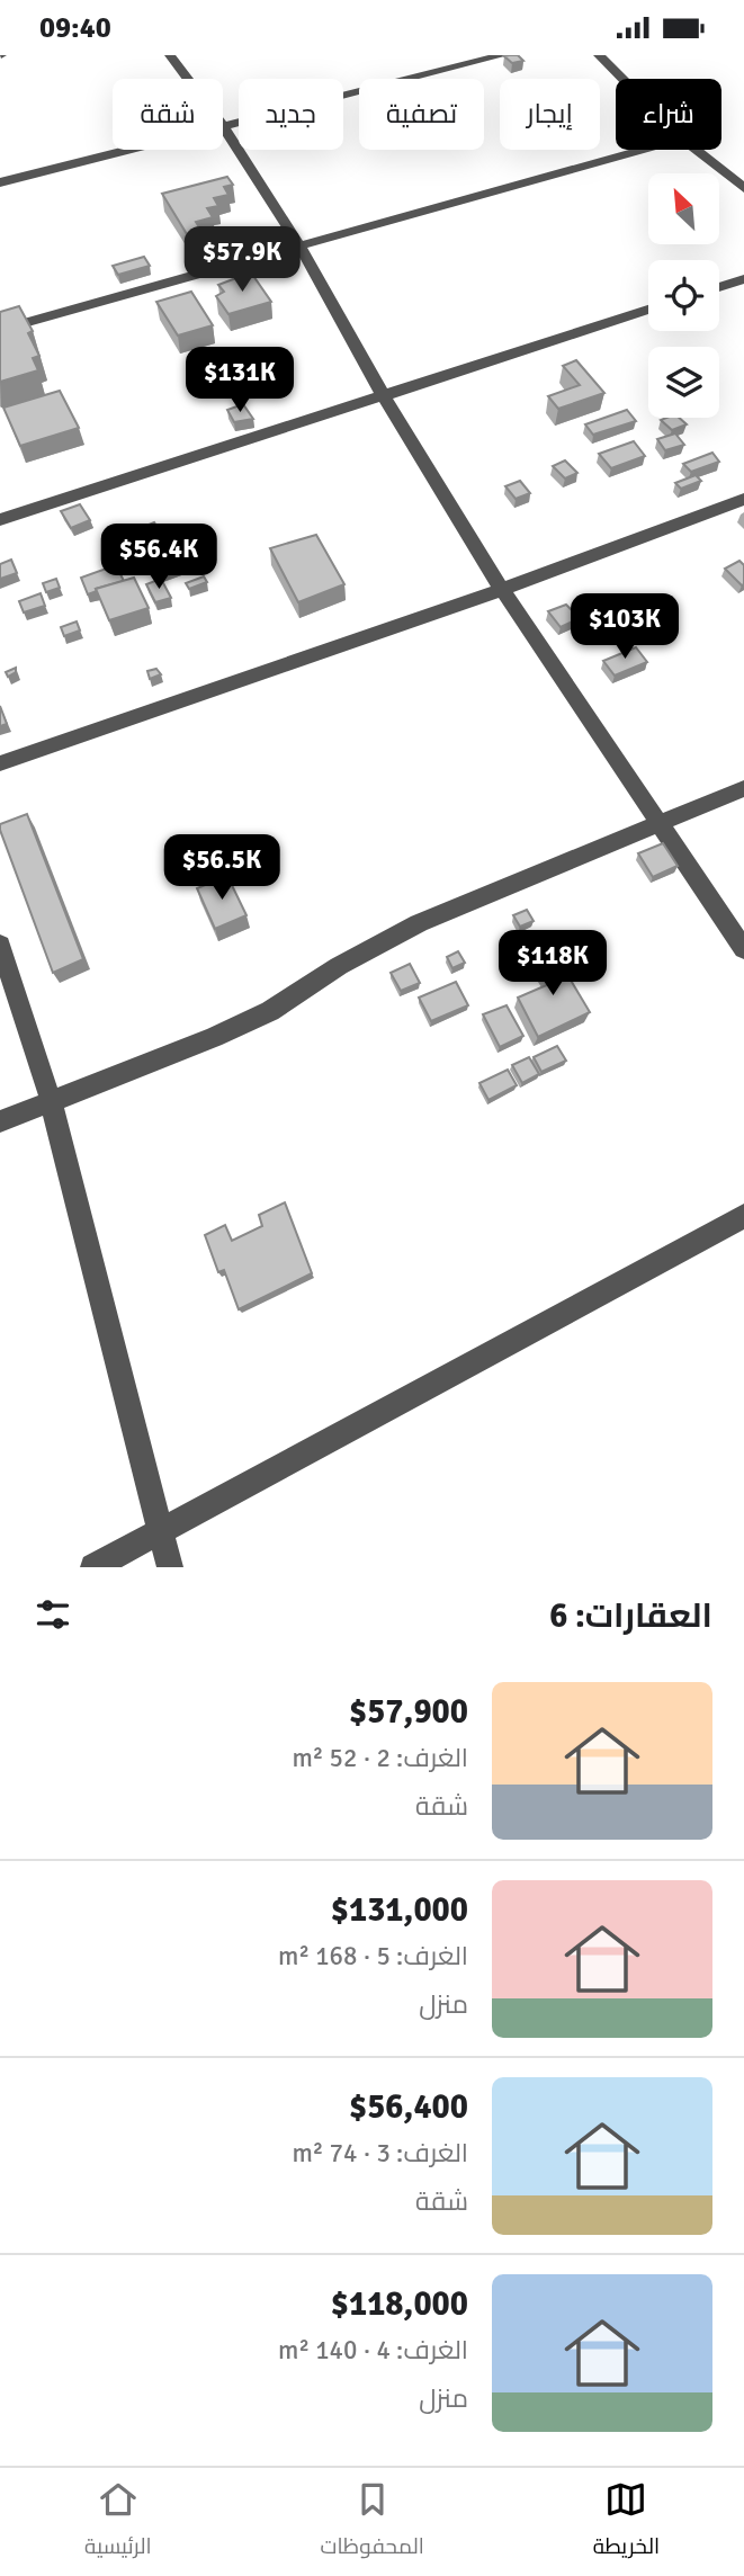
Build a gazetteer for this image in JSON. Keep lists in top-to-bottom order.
{
  "north": "top left",
  "page": {
    "status": "09:40",
    "chip": [
      "شراء",
      "إيجار",
      "تصفية",
      "جديد",
      "شقة"
    ],
    "price": [
      "$57.9K",
      "$131K",
      "$56.4K",
      "$103K",
      "$56.5K",
      "$118K"
    ],
    "heading": "العقارات: 6",
    "list": [
      {
        "name": "$57,900",
        "note": "الغرف: 2 · 52 m² · شقة"
      },
      {
        "name": "$131,000",
        "note": "الغرف: 5 · 168 m² · منزل"
      },
      {
        "name": "$56,400",
        "note": "الغرف: 3 · 74 m² · شقة"
      },
      {
        "name": "$118,000",
        "note": "الغرف: 4 · 140 m² · منزل"
      }
    ],
    "tabs": ["الخريطة", "المحفوظات", "الرئيسية"]
  }
}
